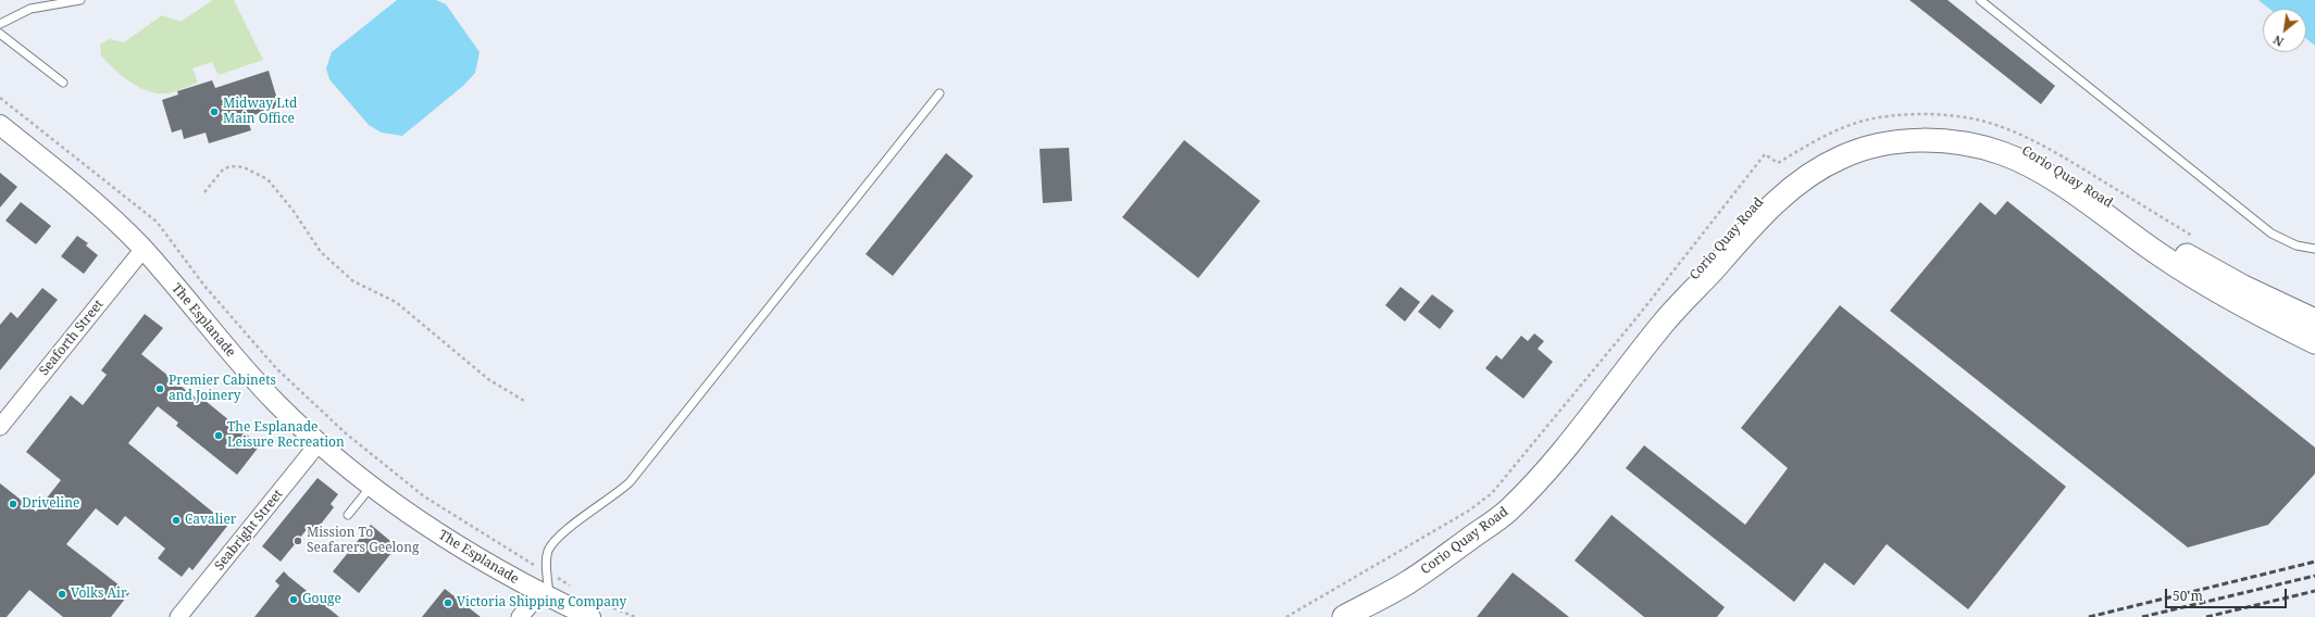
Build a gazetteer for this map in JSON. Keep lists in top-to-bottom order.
{
  "streets": {
    "main road": ["Corio Quay Road"],
    "street": ["The Esplanade", "Seaforth Street", "Seabright Street"]
  },
  "crossings": [
    ["The Esplanade", "Seaforth Street"],
    ["The Esplanade", "Seabright Street"]
  ],
  "places": [
    "Midway Ltd Main Office",
    "Premier Cabinets and Joinery",
    "The Esplanade Leisure Recreation",
    "Driveline",
    "Cavalier",
    "Mission To Seafarers Geelong",
    "Volks Air",
    "Gouge",
    "Victoria Shipping Company"
  ],
  "scale_bar": "50 m",
  "north": "bottom left"
}
